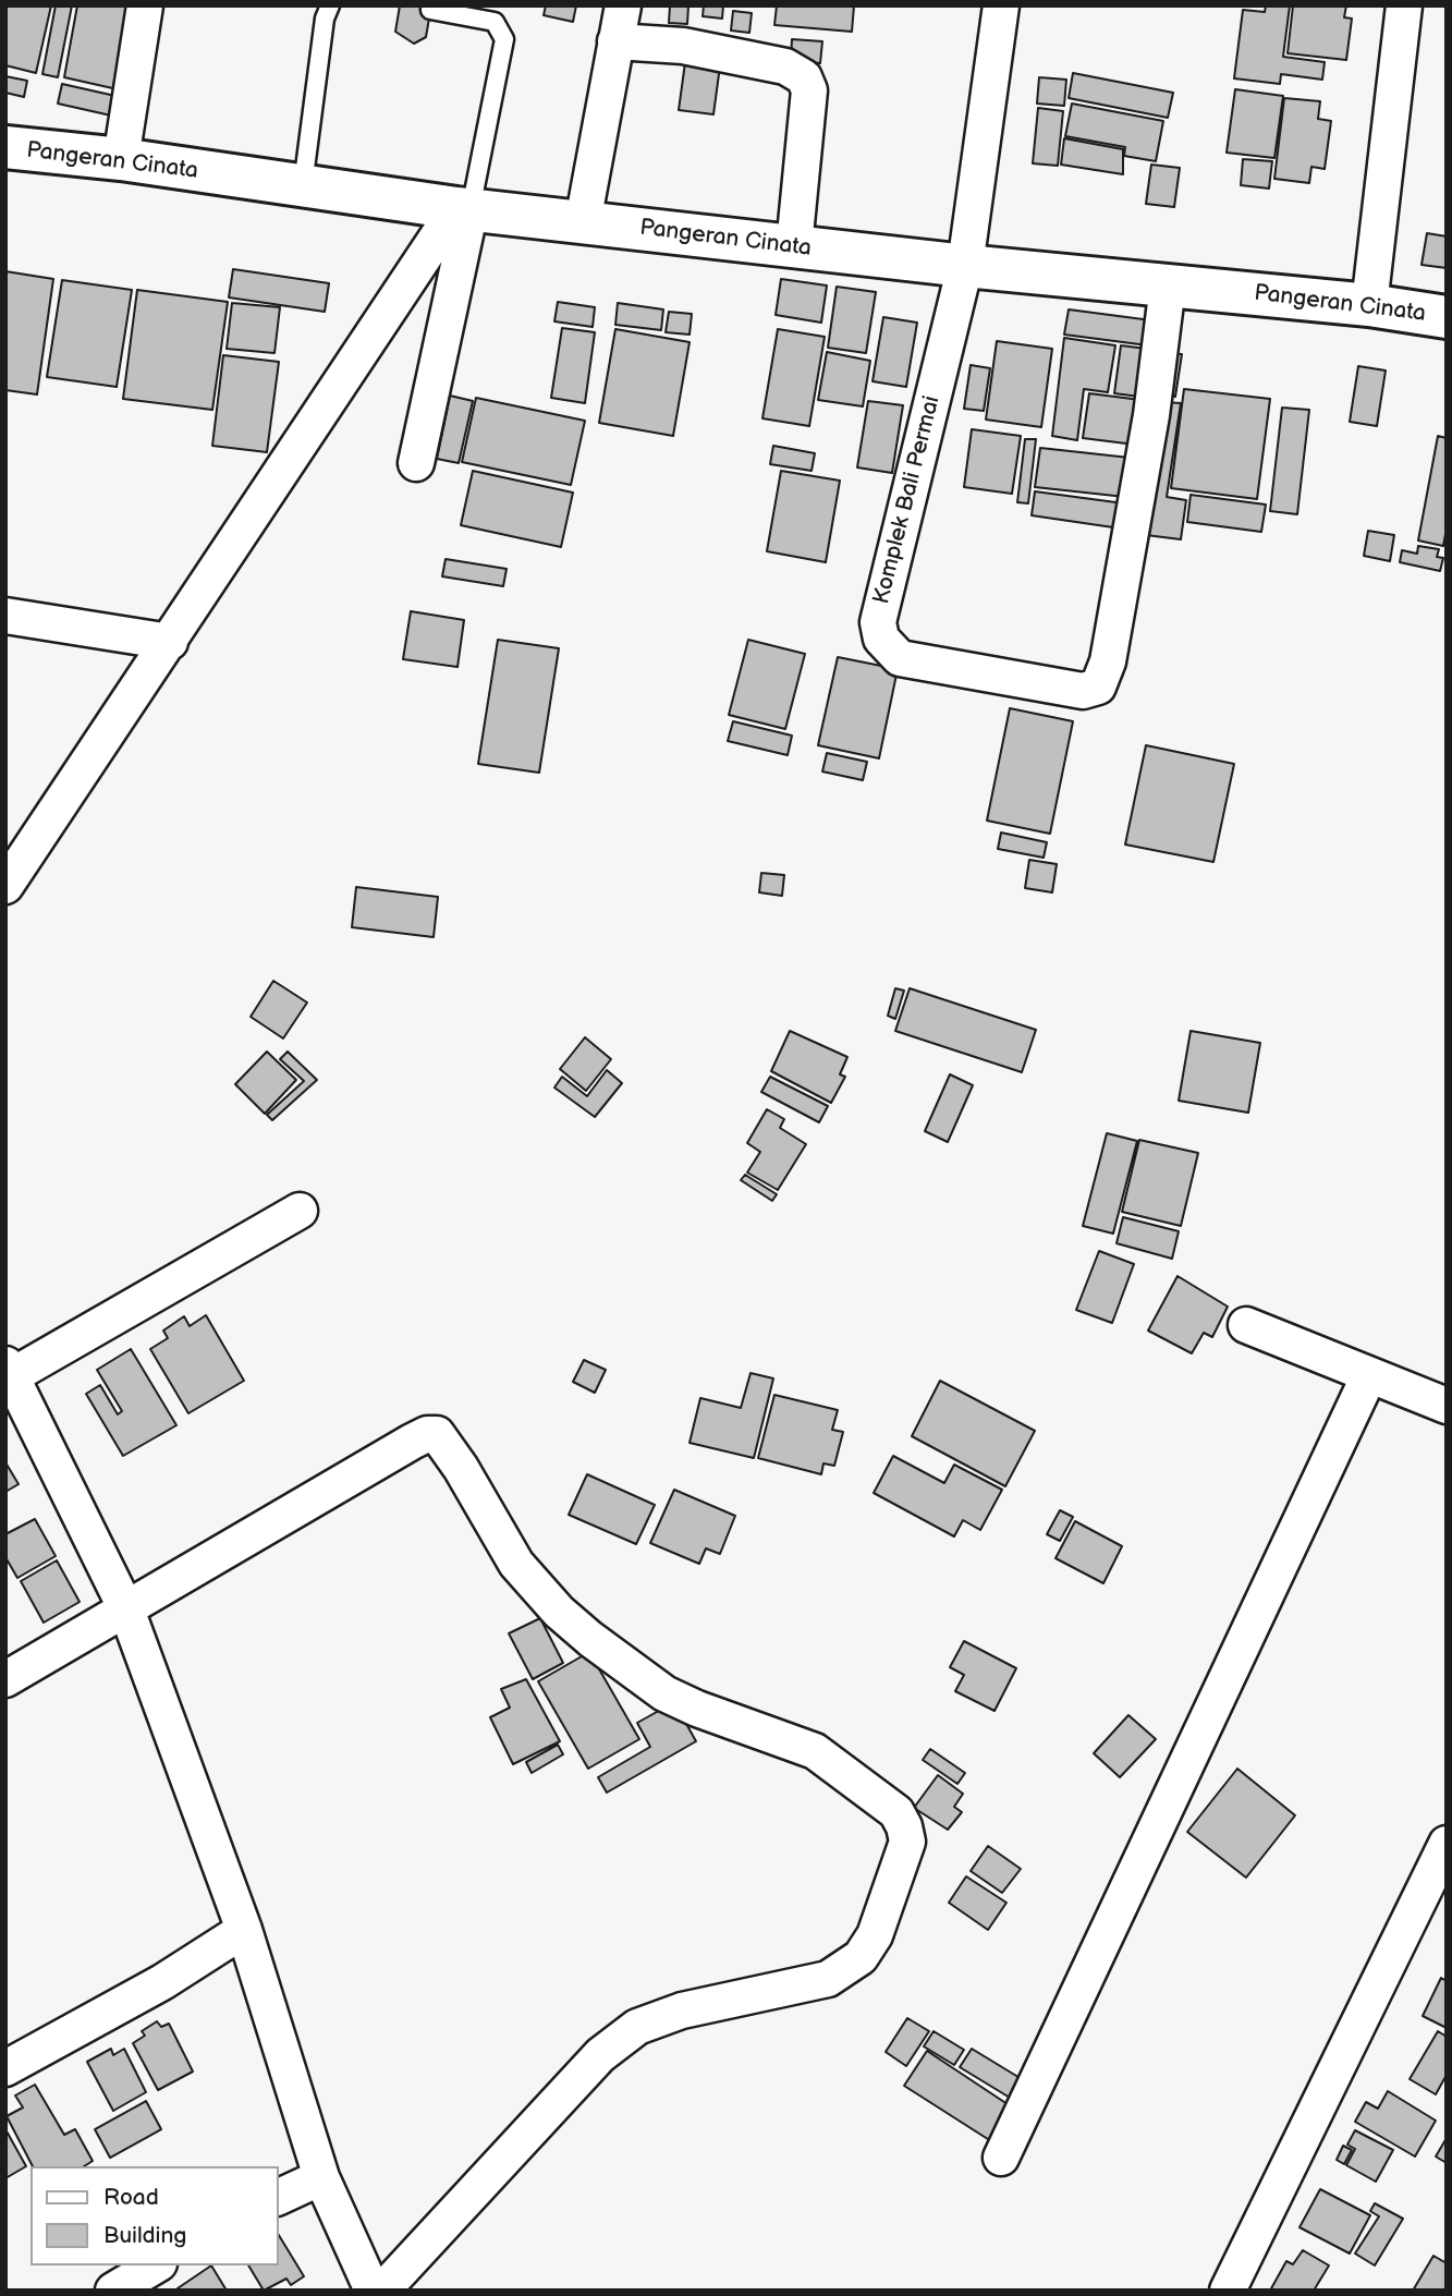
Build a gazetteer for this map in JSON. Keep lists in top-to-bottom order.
{
  "streets": {
    "street": ["Pangeran Cinata", "Komplek Bali Permai"]
  },
  "crossings": [
    ["Pangeran Cinata", "Komplek Bali Permai"]
  ],
  "legend": ["Road", "Building"]
}
